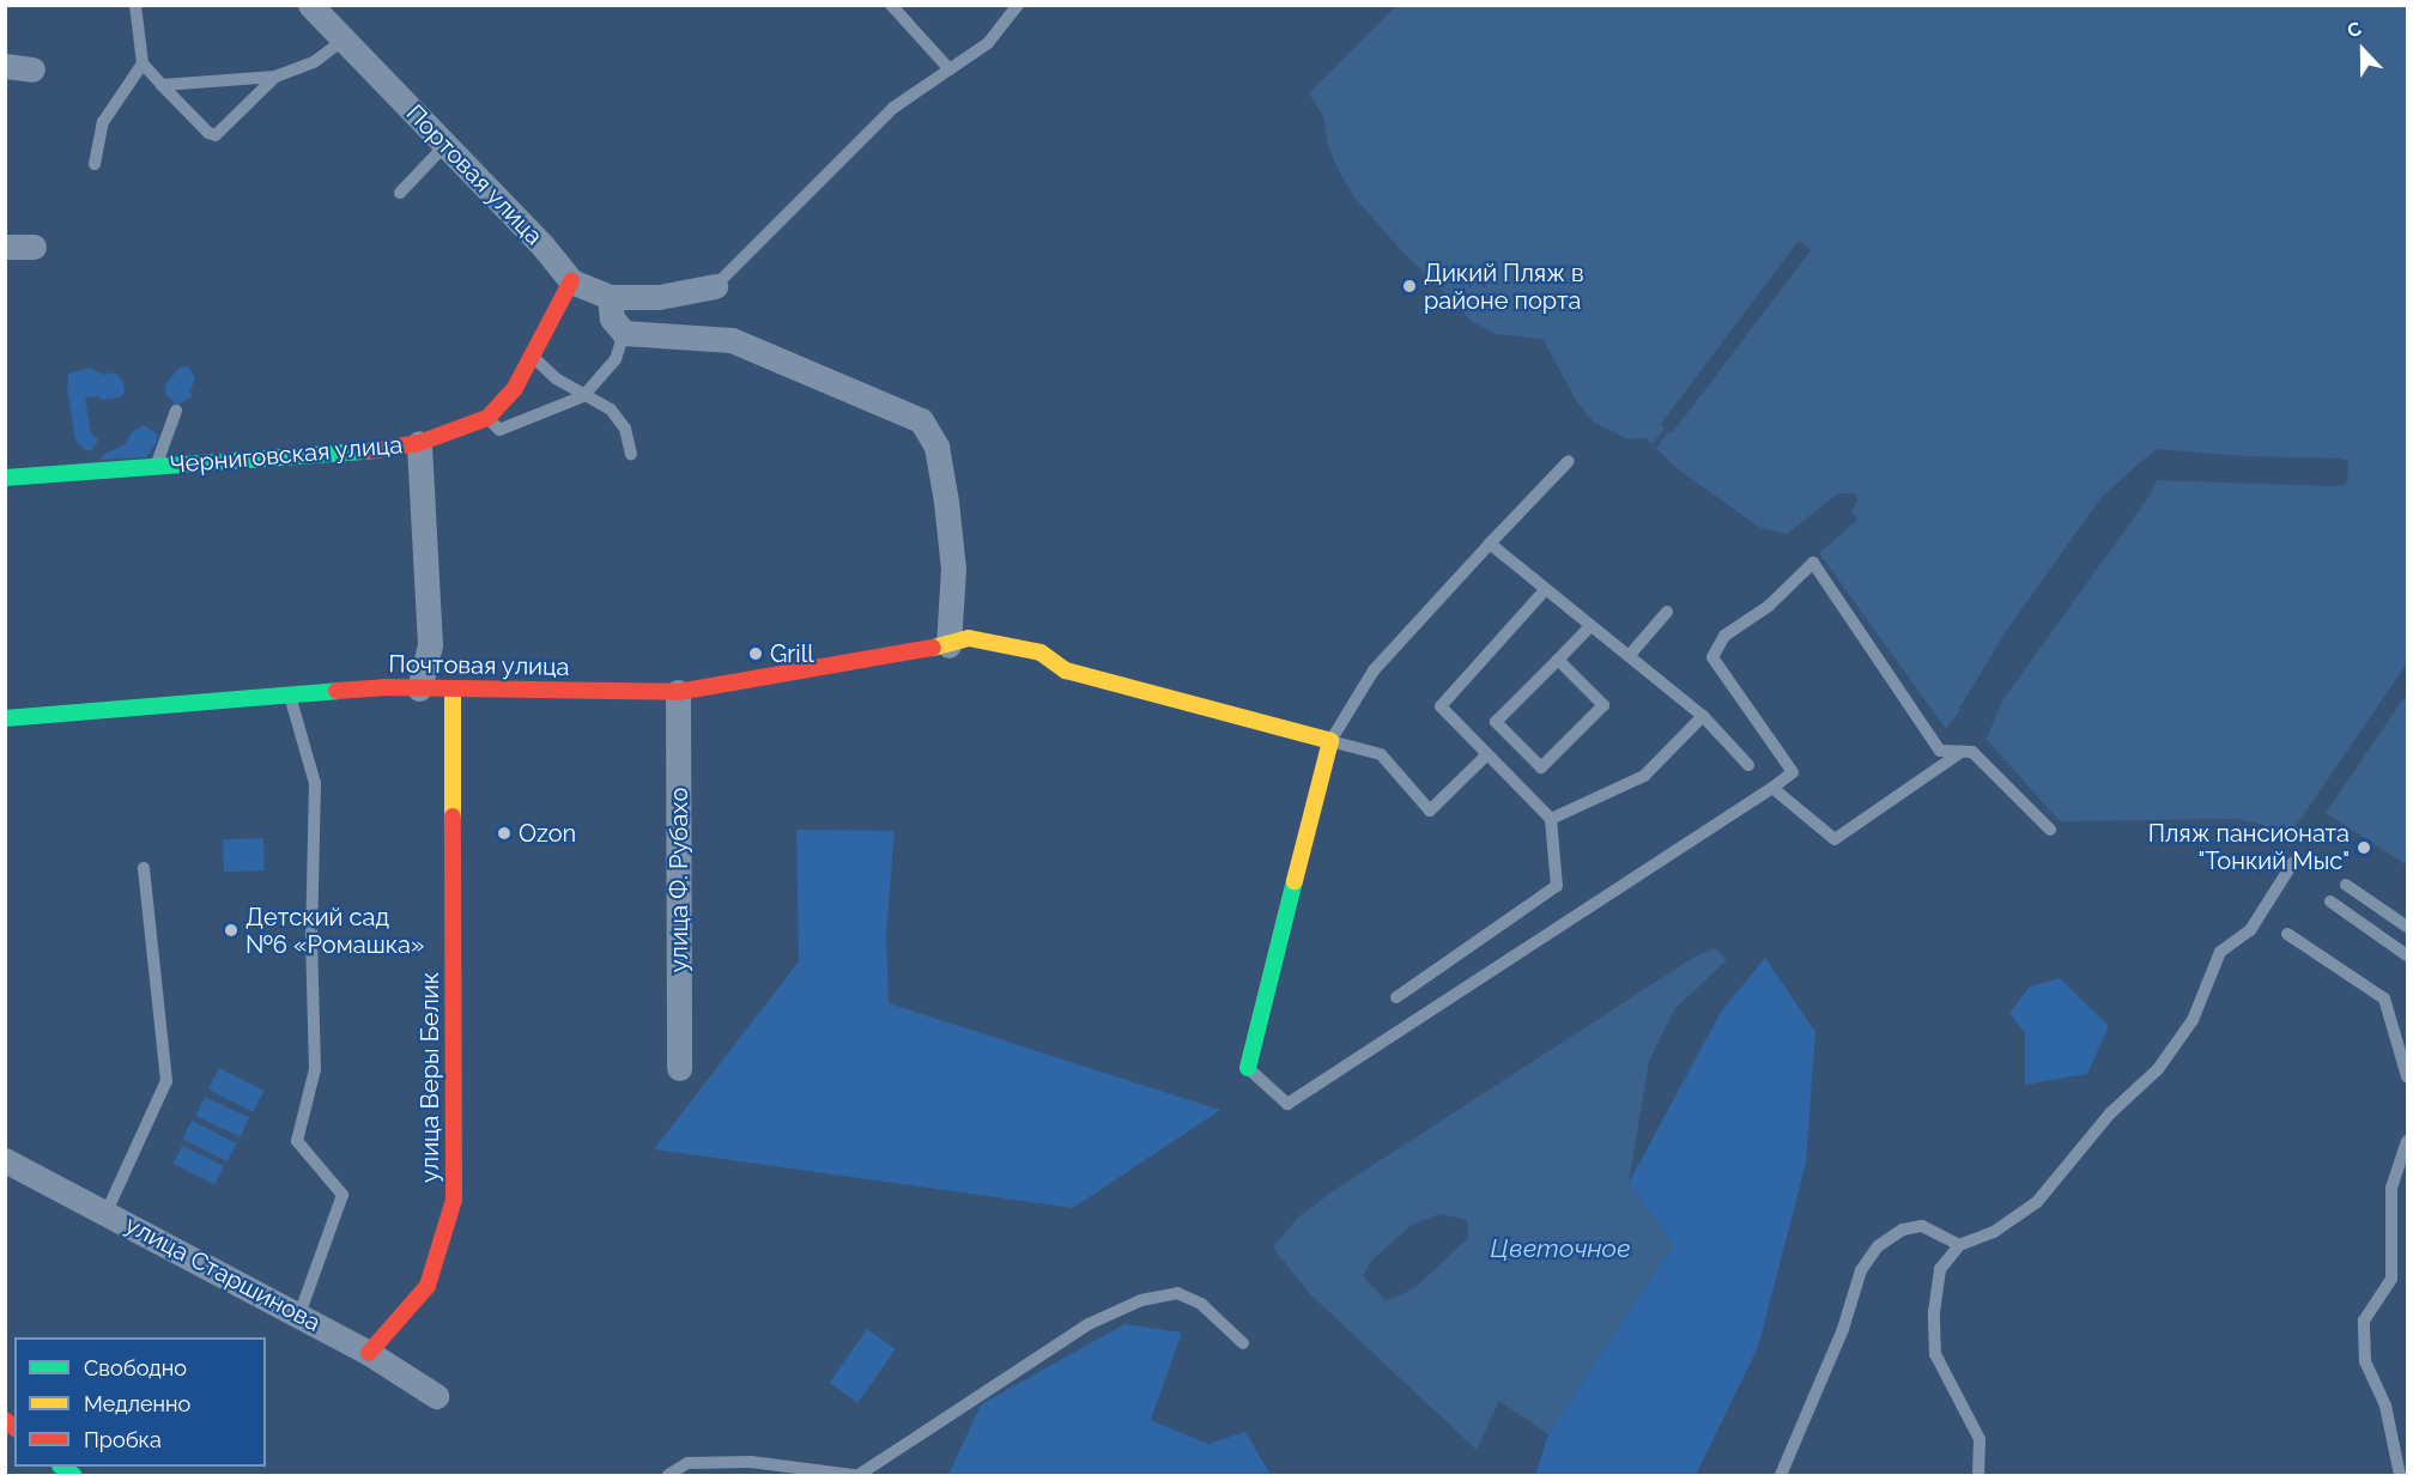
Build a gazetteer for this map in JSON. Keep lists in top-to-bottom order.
{
  "streets": {
    "street": [
      "Портовая улица",
      "Черниговская улица",
      "Почтовая улица",
      "улица Ф. Рубахо",
      "улица Веры Белик",
      "улица Старшинова"
    ]
  },
  "crossings": [
    ["Портовая улица", "Черниговская улица"],
    ["Почтовая улица", "улица Ф. Рубахо"],
    ["Почтовая улица", "улица Веры Белик"],
    ["улица Веры Белик", "улица Старшинова"]
  ],
  "water": ["Цветочное"],
  "places": [
    "Дикий Пляж в районе порта",
    "Grill",
    "Ozon",
    "Пляж пансионата \"Тонкий Мыс\"",
    "Детский сад №6 «Ромашка»"
  ],
  "legend": ["Свободно", "Медленно", "Пробка"],
  "north": "top"
}
